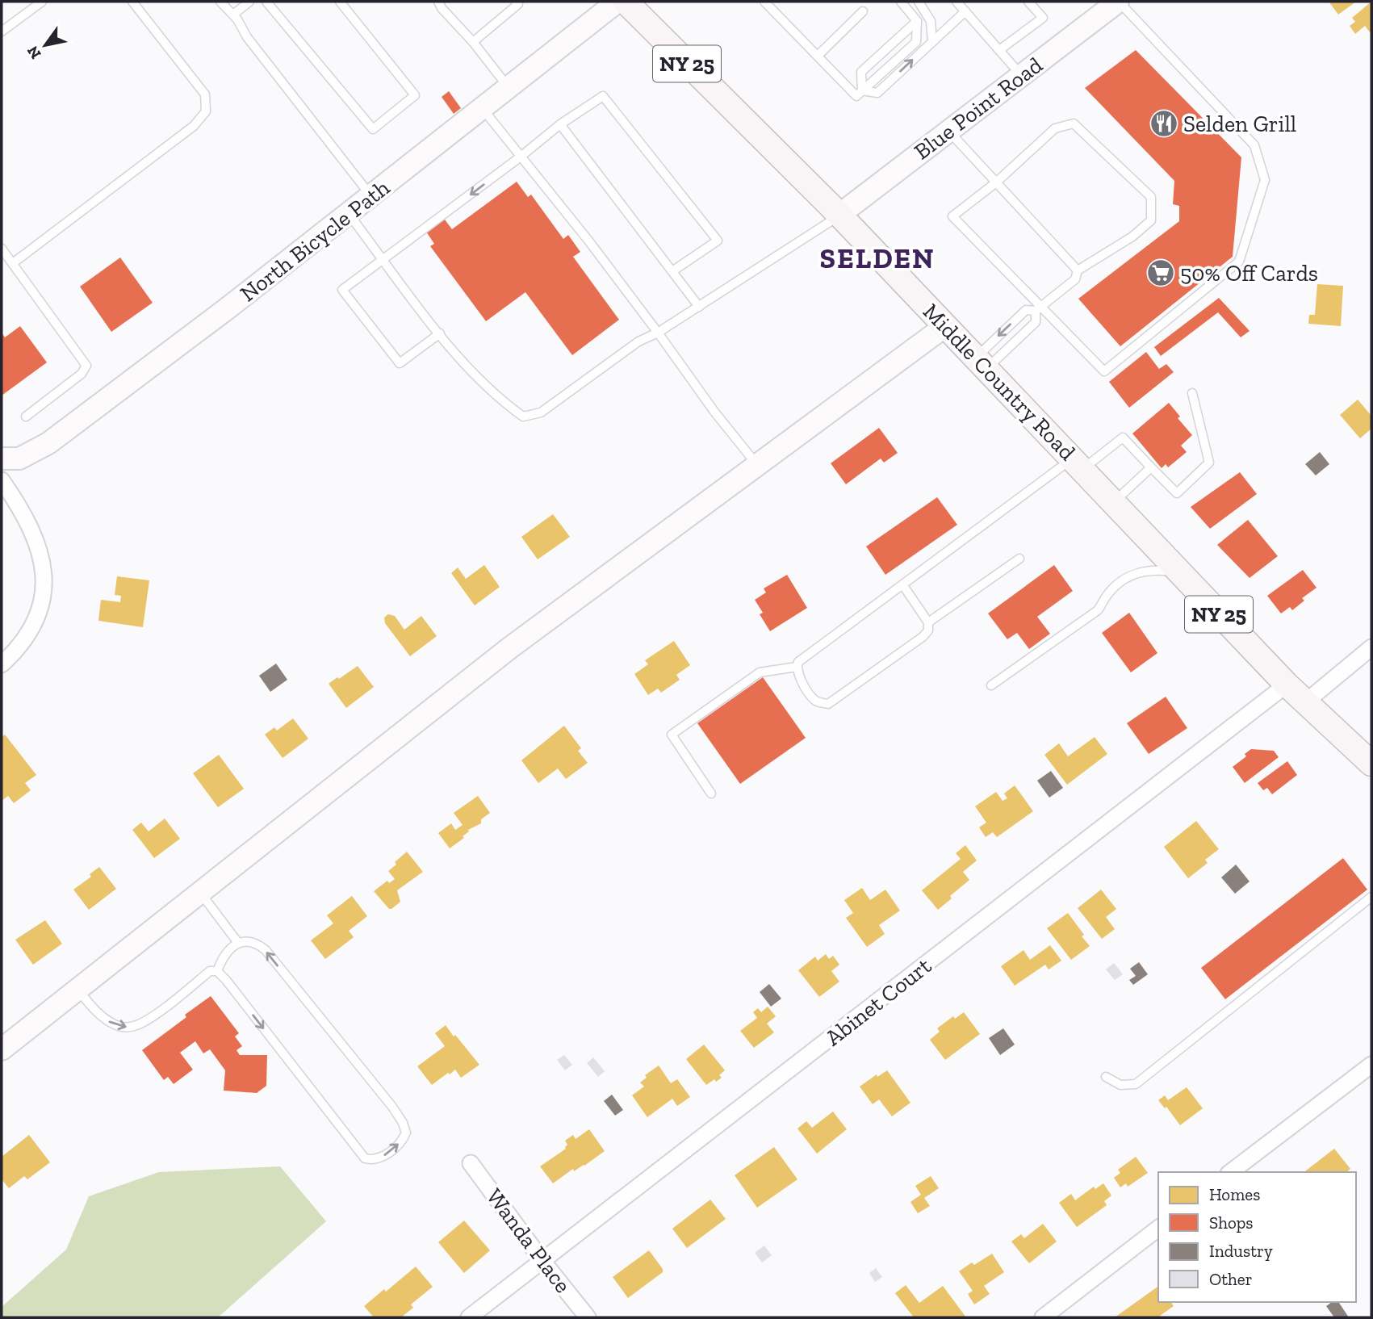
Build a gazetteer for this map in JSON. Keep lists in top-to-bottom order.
{
  "streets": {
    "main road": ["NY 25", "Middle Country Road"],
    "street": [
      "Blue Point Road",
      "North Bicycle Path",
      "Abinet Court",
      "Wanda Place"
    ]
  },
  "crossings": [
    ["Blue Point Road", "Middle Country Road"],
    ["Middle Country Road", "Abinet Court"],
    ["Abinet Court", "Wanda Place"]
  ],
  "districts": ["SELDEN"],
  "places": {
    "restaurant": ["Selden Grill"],
    "supermarket": ["50% Off Cards"]
  },
  "legend": [
    "Homes",
    "Shops",
    "Industry",
    "Other"
  ],
  "north": "bottom left"
}
